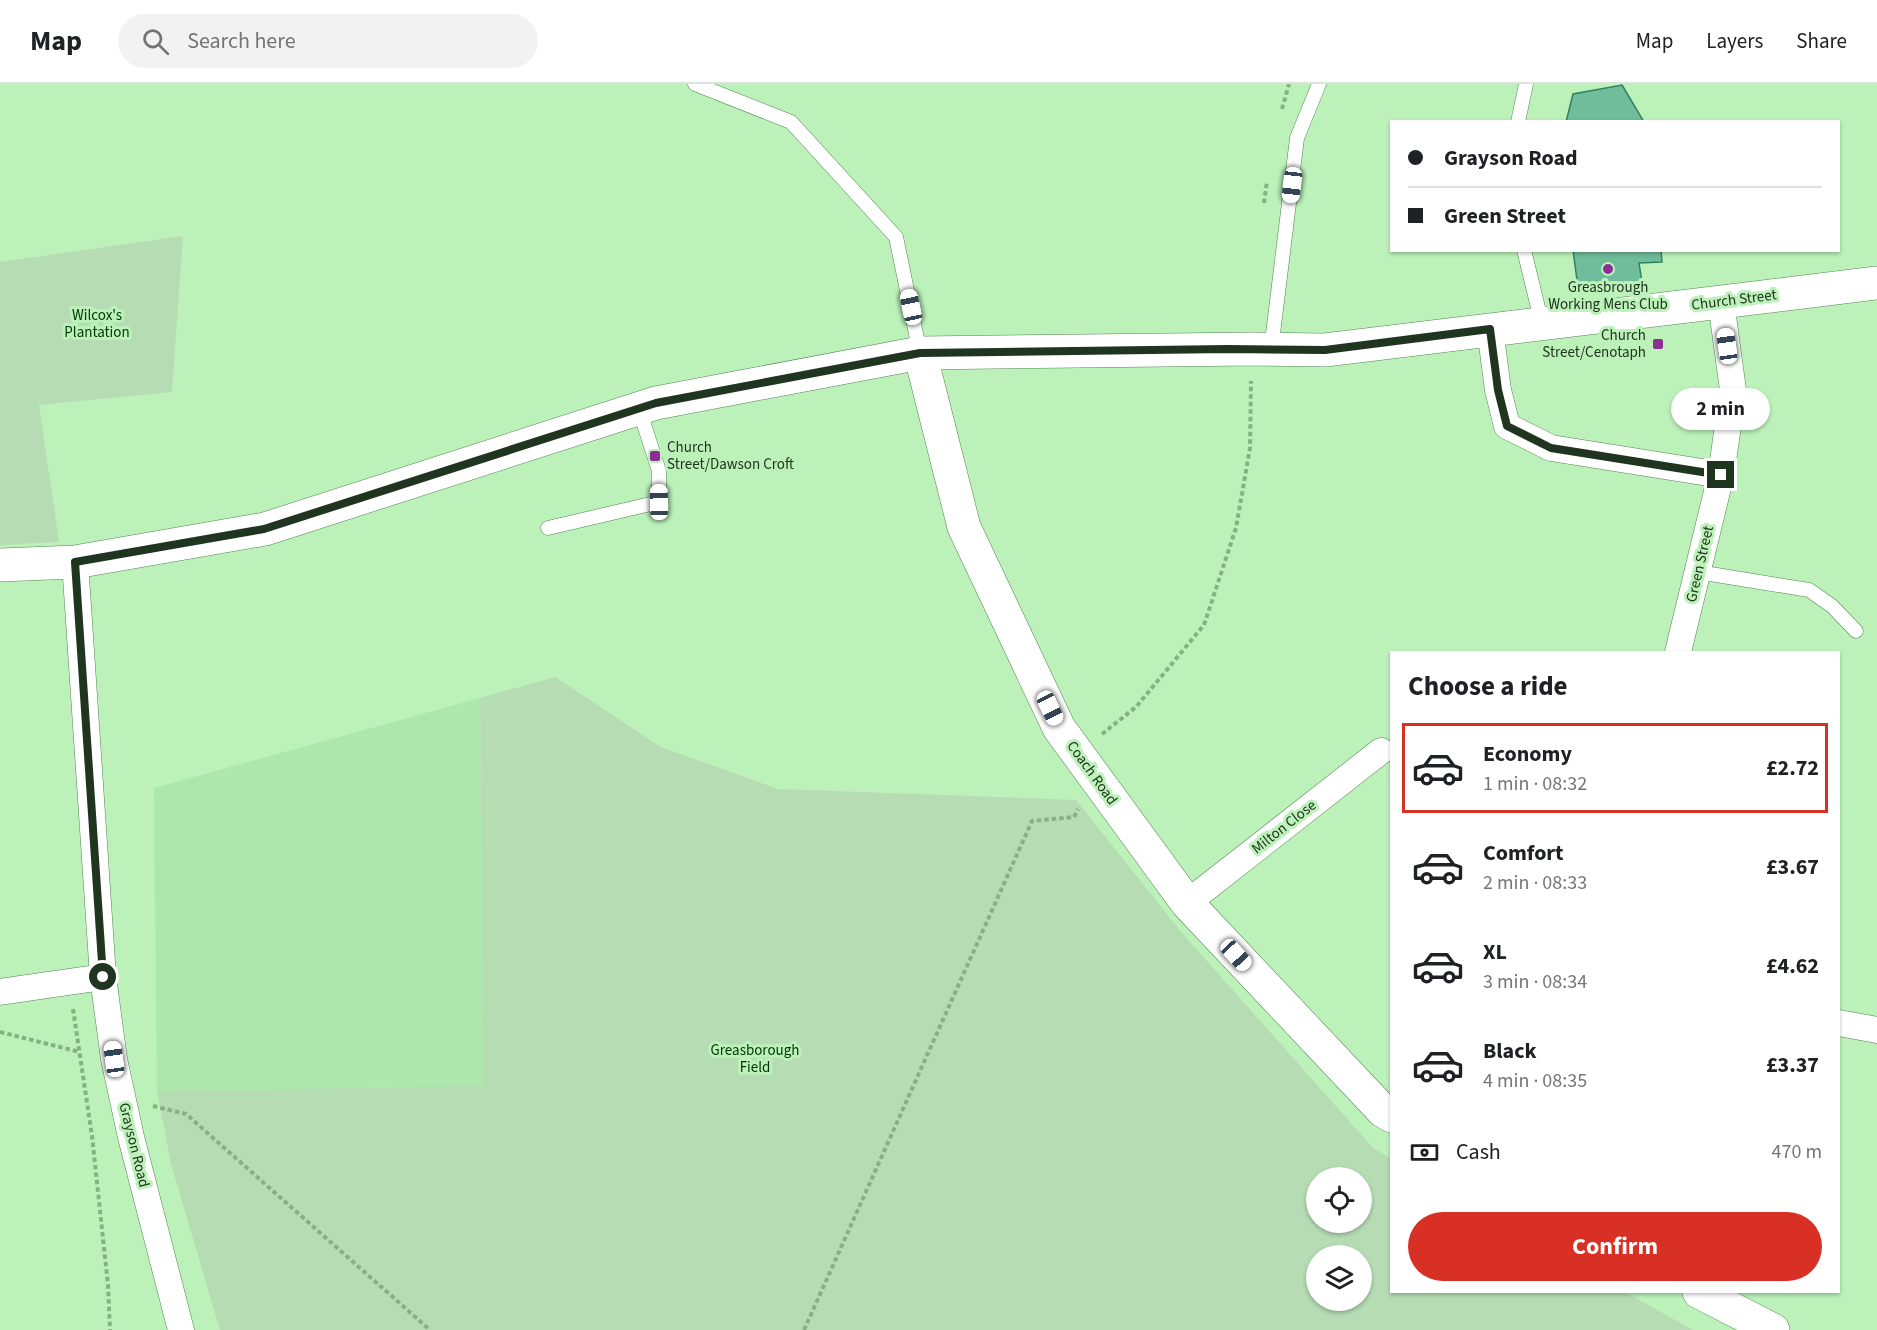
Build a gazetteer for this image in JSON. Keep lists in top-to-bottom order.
{
  "streets": {
    "street": [
      "Church Street",
      "Green Street",
      "Coach Road",
      "Milton Close",
      "Grayson Road"
    ]
  },
  "crossings": [
    ["Church Street", "Green Street"],
    ["Church Street", "Coach Road"],
    ["Church Street", "Grayson Road"],
    ["Coach Road", "Milton Close"]
  ],
  "parks": ["Wilcox's Plantation", "Greasborough Field"],
  "places": {
    "other": ["Greasbrough Working Mens Club"],
    "transit": ["Church Street/Cenotaph", "Church Street/Dawson Croft"]
  },
  "page": {
    "header": "Map",
    "search": "Search here",
    "nav": ["Map", "Layers", "Share"],
    "banner": ["Grayson Road", "Green Street"],
    "bubble": "2 min",
    "heading": "Choose a ride",
    "list": [
      {
        "name": "Economy",
        "note": "1 min · 08:32",
        "value": "£2.72"
      },
      {
        "name": "Comfort",
        "note": "2 min · 08:33",
        "value": "£3.67"
      },
      {
        "name": "XL",
        "note": "3 min · 08:34",
        "value": "£4.62"
      },
      {
        "name": "Black",
        "note": "4 min · 08:35",
        "value": "£3.37"
      }
    ],
    "pay": ["Cash", "470 m"],
    "buttons": "Confirm"
  }
}
